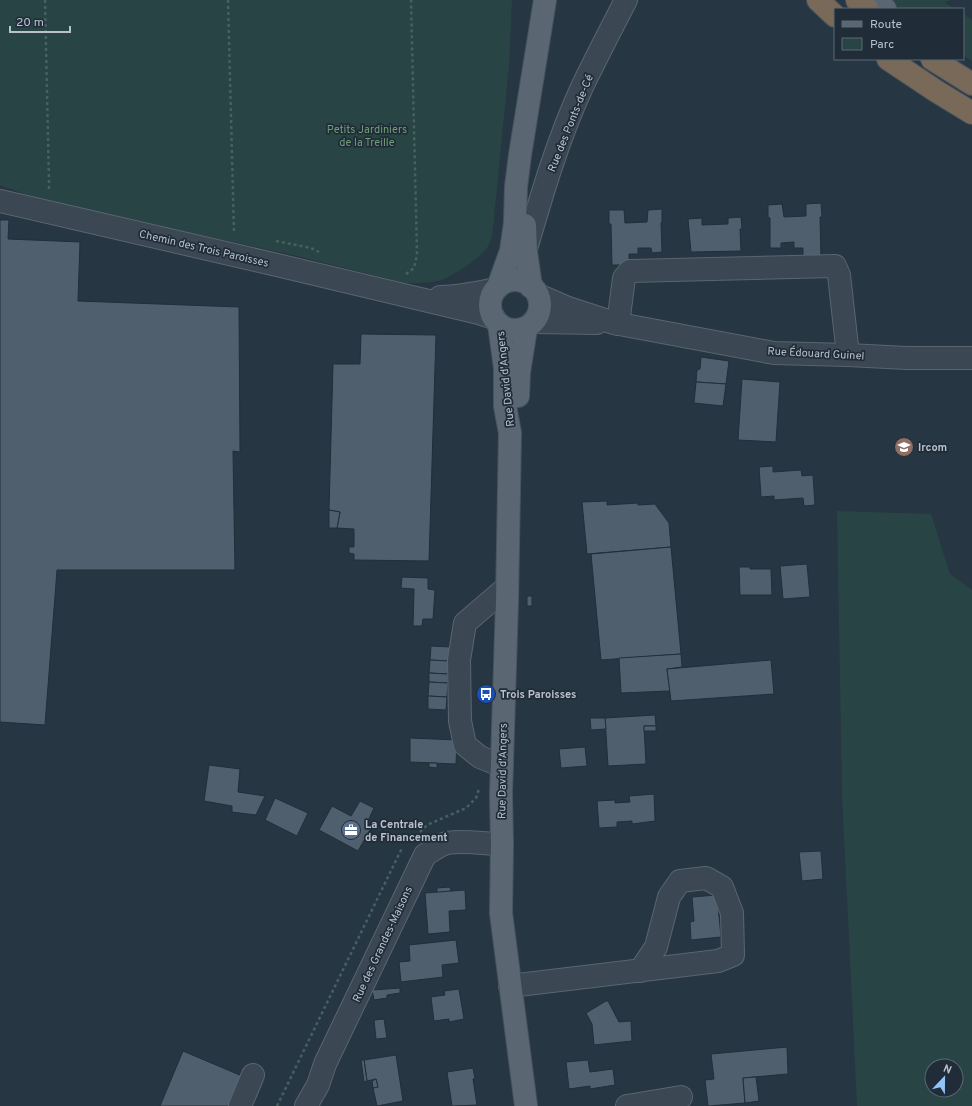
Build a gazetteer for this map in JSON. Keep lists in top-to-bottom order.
{
  "streets": {
    "main road": ["Rue David d'Angers"],
    "street": [
      "Rue des Ponts-de-Cé",
      "Chemin des Trois Paroisses",
      "Rue Édouard Guinel",
      "Rue des Grandes-Maisons"
    ]
  },
  "crossings": [
    ["Chemin des Trois Paroisses", "Rue Édouard Guinel"],
    ["Chemin des Trois Paroisses", "Rue David d'Angers"],
    ["Rue Édouard Guinel", "Rue David d'Angers"],
    ["Rue David d'Angers", "Rue des Grandes-Maisons"]
  ],
  "parks": ["Petits Jardiniers de la Treille"],
  "places": {
    "school or university": ["Ircom"],
    "bus stop": ["Trois Paroisses"],
    "office": ["La Centrale de Financement"]
  },
  "legend": ["Route", "Parc"],
  "scale_bar": "20 m",
  "north": "top"
}
